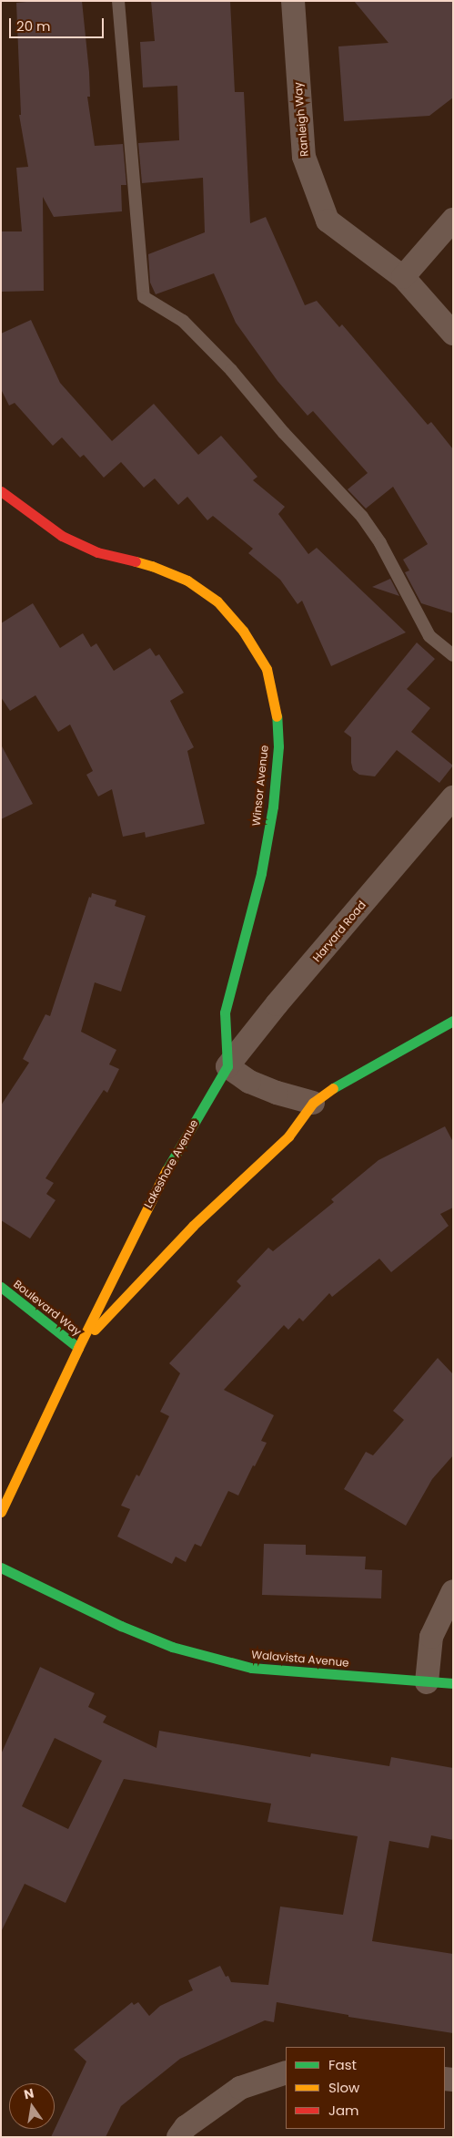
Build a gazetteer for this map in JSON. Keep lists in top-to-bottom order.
{
  "streets": {
    "street": [
      "Ranleigh Way",
      "Winsor Avenue",
      "Harvard Road",
      "Lakeshore Avenue",
      "Boulevard Way",
      "Walavista Avenue"
    ]
  },
  "crossings": [
    ["Winsor Avenue", "Harvard Road"],
    ["Winsor Avenue", "Lakeshore Avenue"],
    ["Harvard Road", "Lakeshore Avenue"],
    ["Lakeshore Avenue", "Boulevard Way"]
  ],
  "legend": ["Fast", "Slow", "Jam"],
  "scale_bar": "20 m",
  "north": "top"
}
